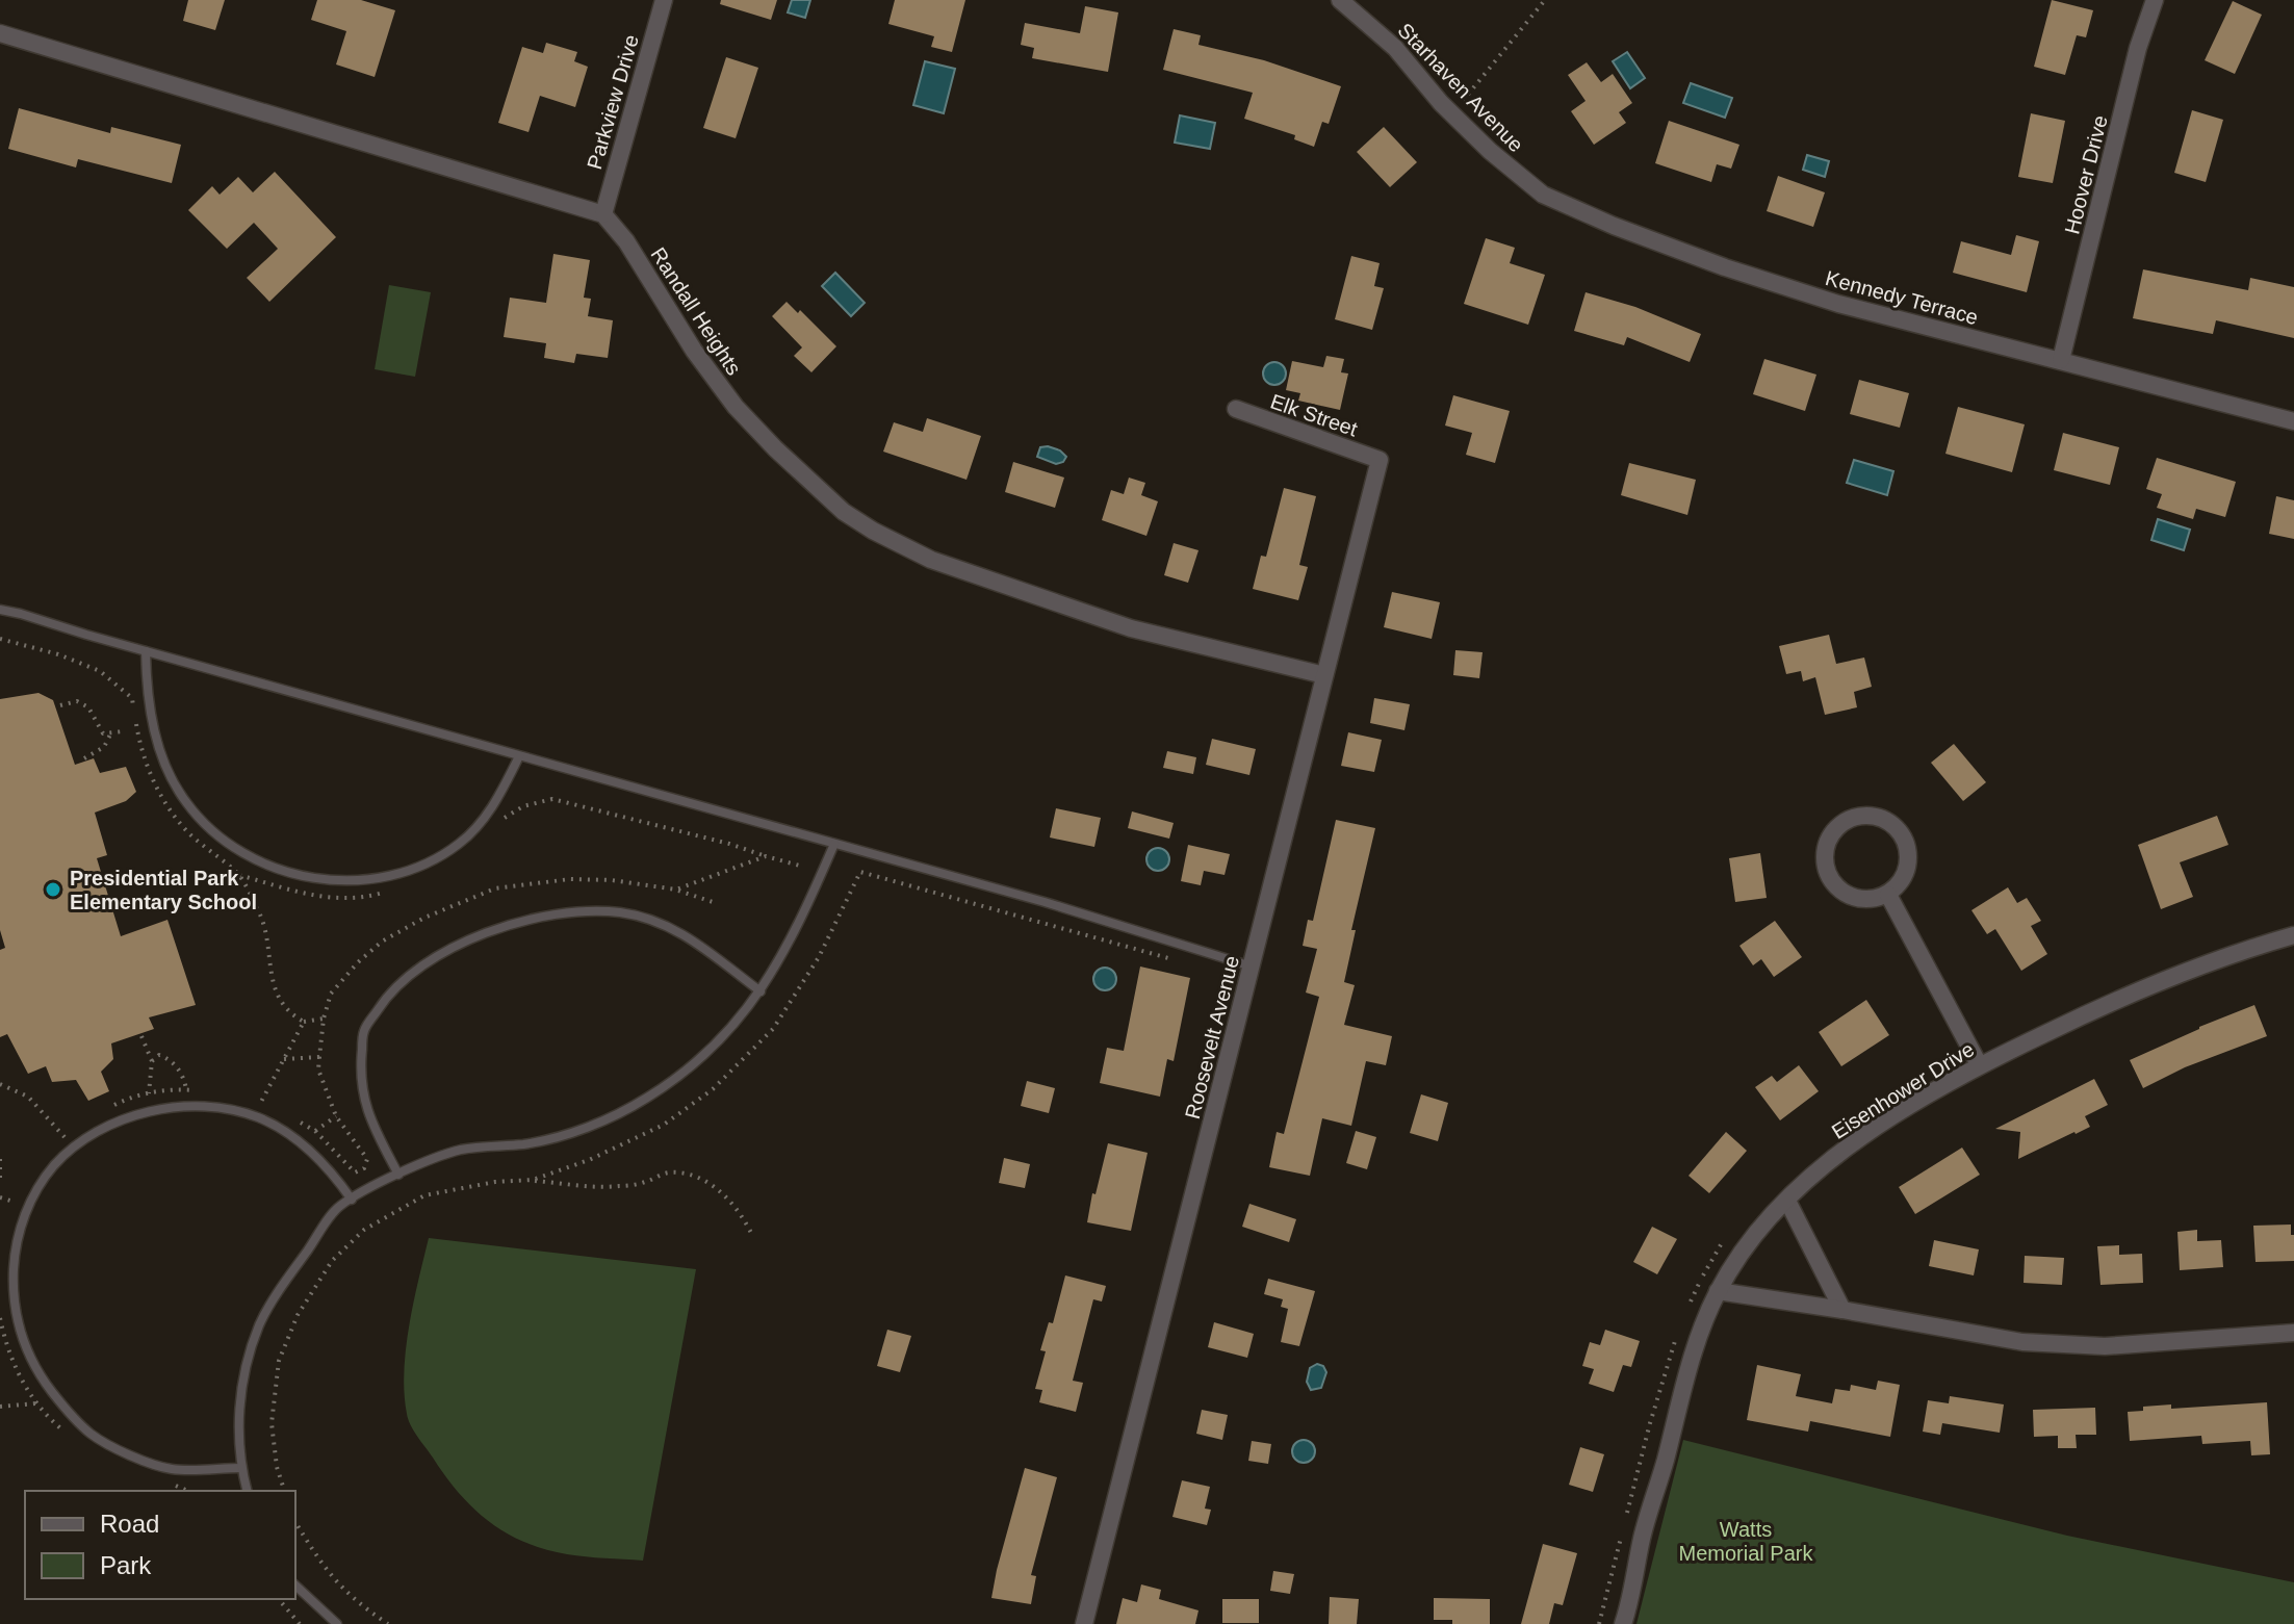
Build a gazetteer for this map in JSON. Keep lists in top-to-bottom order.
{
  "streets": {
    "street": [
      "Starhaven Avenue",
      "Parkview Drive",
      "Hoover Drive",
      "Kennedy Terrace",
      "Randall Heights",
      "Elk Street",
      "Roosevelt Avenue",
      "Eisenhower Drive"
    ]
  },
  "crossings": [
    ["Starhaven Avenue", "Kennedy Terrace"],
    ["Parkview Drive", "Randall Heights"],
    ["Hoover Drive", "Kennedy Terrace"],
    ["Randall Heights", "Roosevelt Avenue"],
    ["Elk Street", "Roosevelt Avenue"]
  ],
  "parks": ["Watts Memorial Park"],
  "places": ["Presidential Park Elementary School"],
  "legend": ["Road", "Park"]
}
